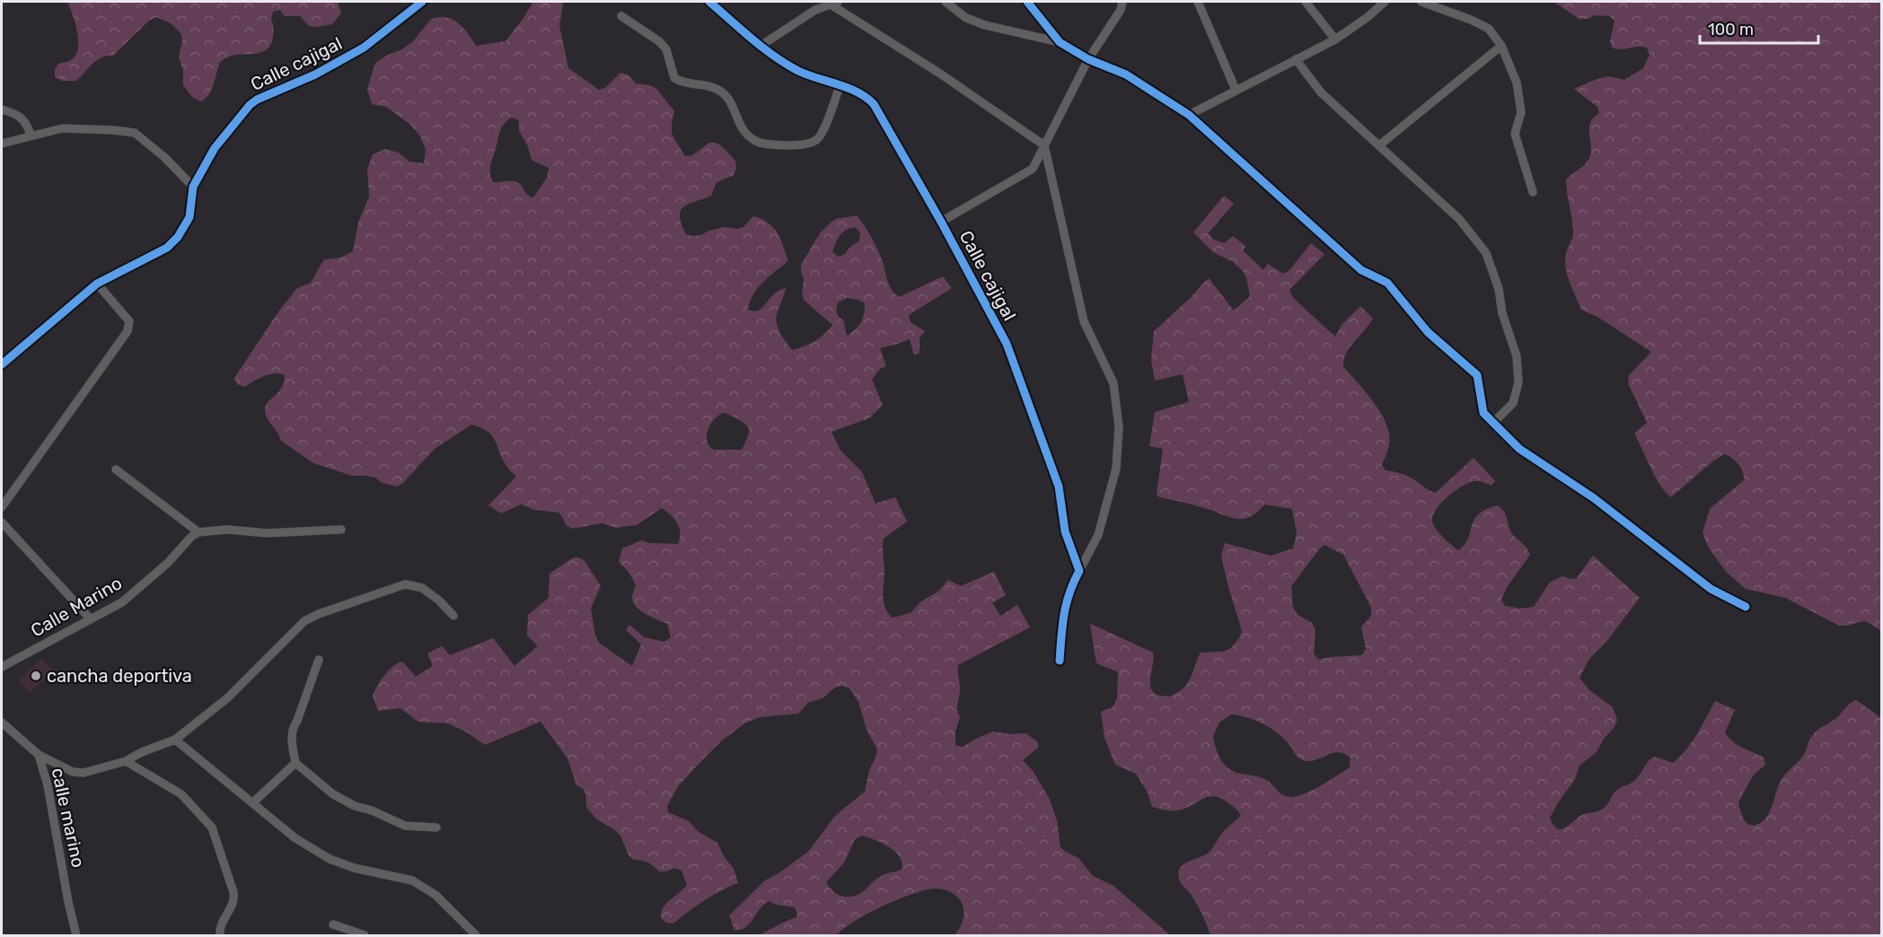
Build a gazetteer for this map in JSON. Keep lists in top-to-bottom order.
{
  "streets": {
    "street": ["Calle cajigal", "Calle Marino", "calle marino"]
  },
  "places": ["cancha deportiva"],
  "scale_bar": "100 m"
}
